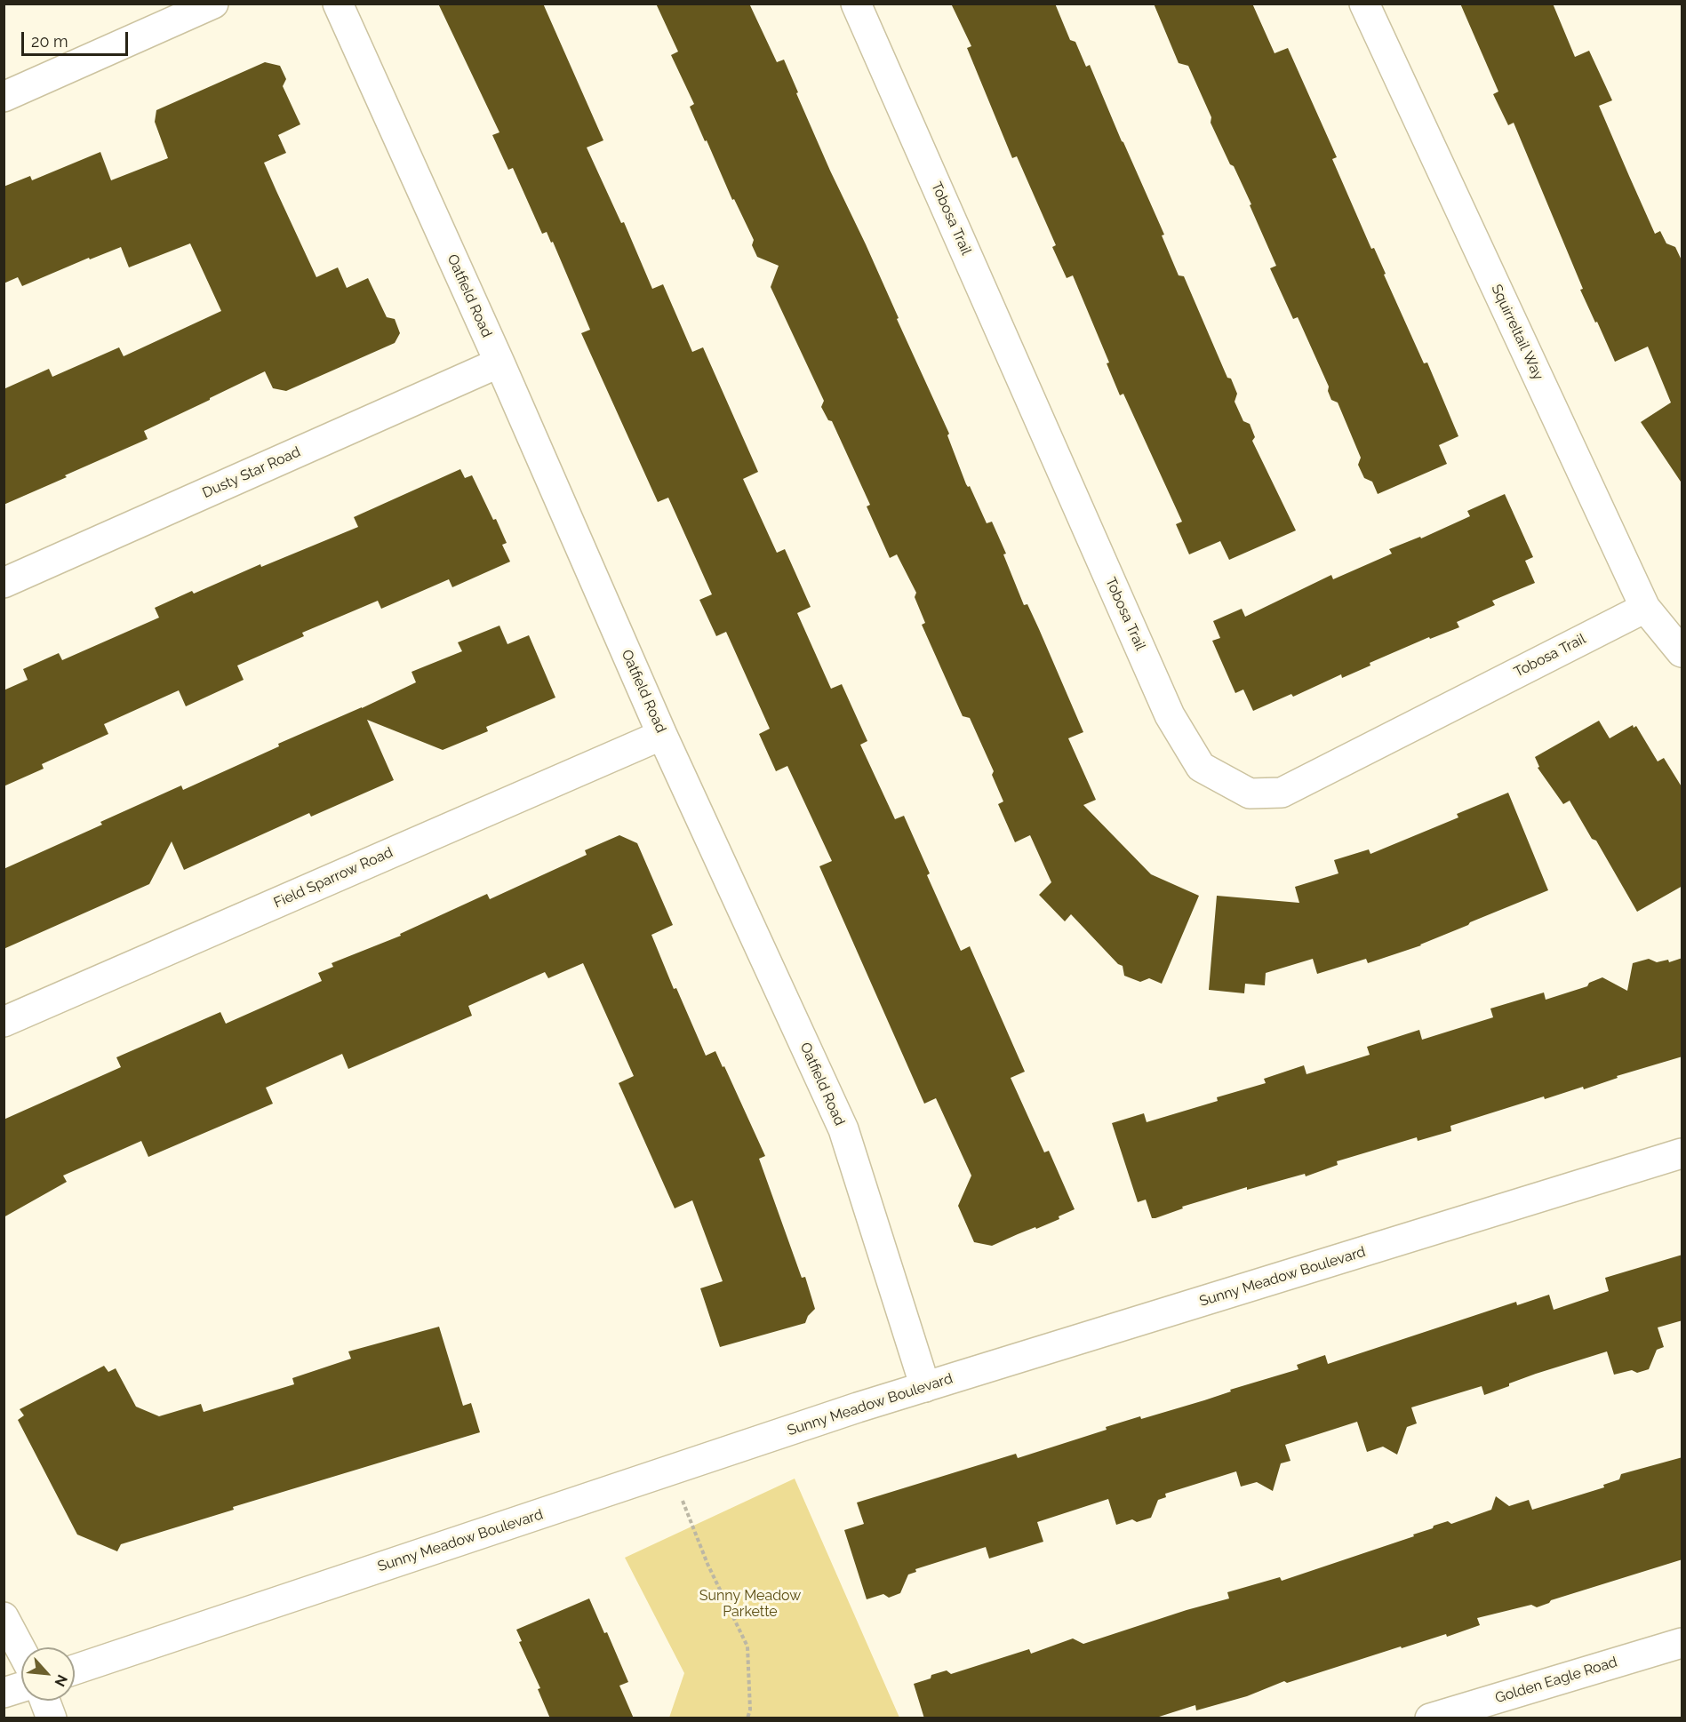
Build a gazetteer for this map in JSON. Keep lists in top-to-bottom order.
{
  "streets": {
    "street": [
      "Tobosa Trail",
      "Oatfield Road",
      "Squirreltail Way",
      "Dusty Star Road",
      "Field Sparrow Road",
      "Sunny Meadow Boulevard",
      "Golden Eagle Road"
    ]
  },
  "crossings": [
    ["Tobosa Trail", "Squirreltail Way"],
    ["Oatfield Road", "Dusty Star Road"],
    ["Oatfield Road", "Field Sparrow Road"],
    ["Oatfield Road", "Sunny Meadow Boulevard"]
  ],
  "parks": ["Sunny Meadow Parkette"],
  "scale_bar": "20 m",
  "north": "bottom right"
}
